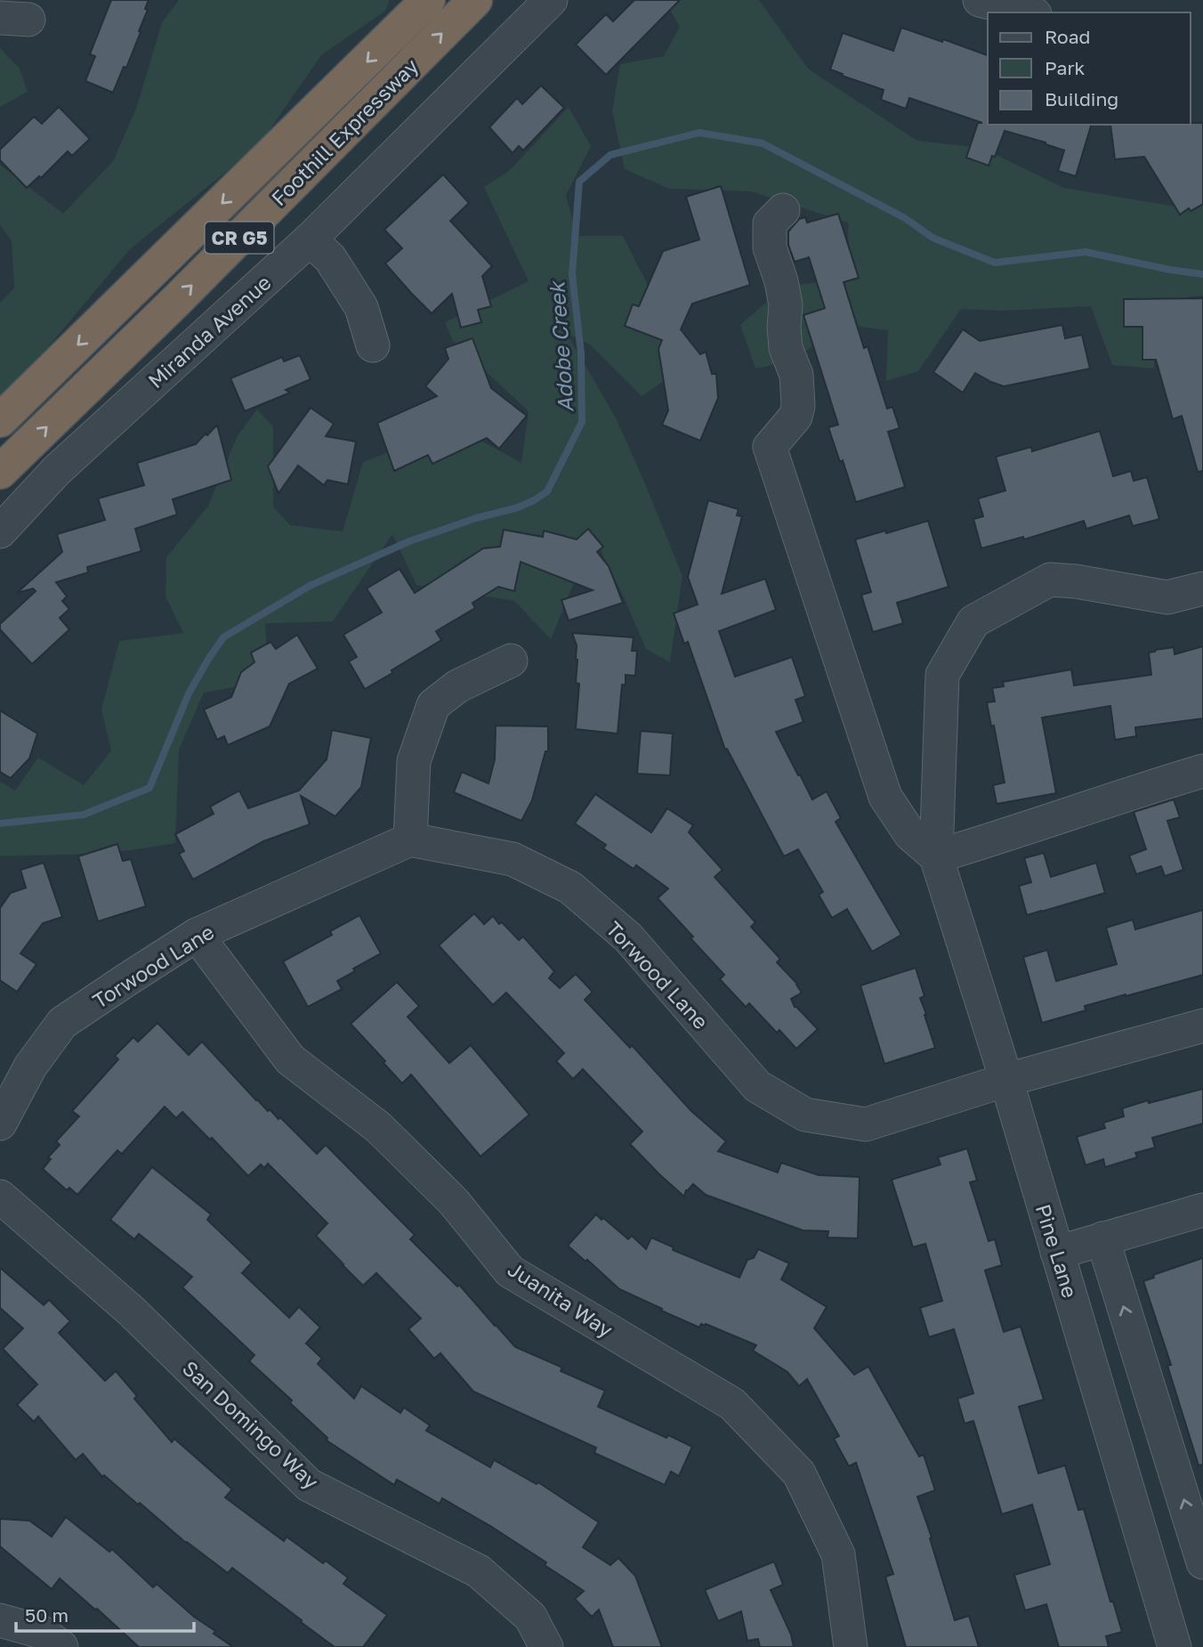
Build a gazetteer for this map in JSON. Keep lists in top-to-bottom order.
{
  "streets": {
    "highway": ["Foothill Expressway", "CR G5"],
    "street": [
      "Miranda Avenue",
      "Torwood Lane",
      "Pine Lane",
      "Juanita Way",
      "San Domingo Way"
    ]
  },
  "crossings": [
    ["Torwood Lane", "Pine Lane"],
    ["Torwood Lane", "Juanita Way"]
  ],
  "water": ["Adobe Creek"],
  "legend": ["Road", "Park", "Building"],
  "scale_bar": "50 m"
}
